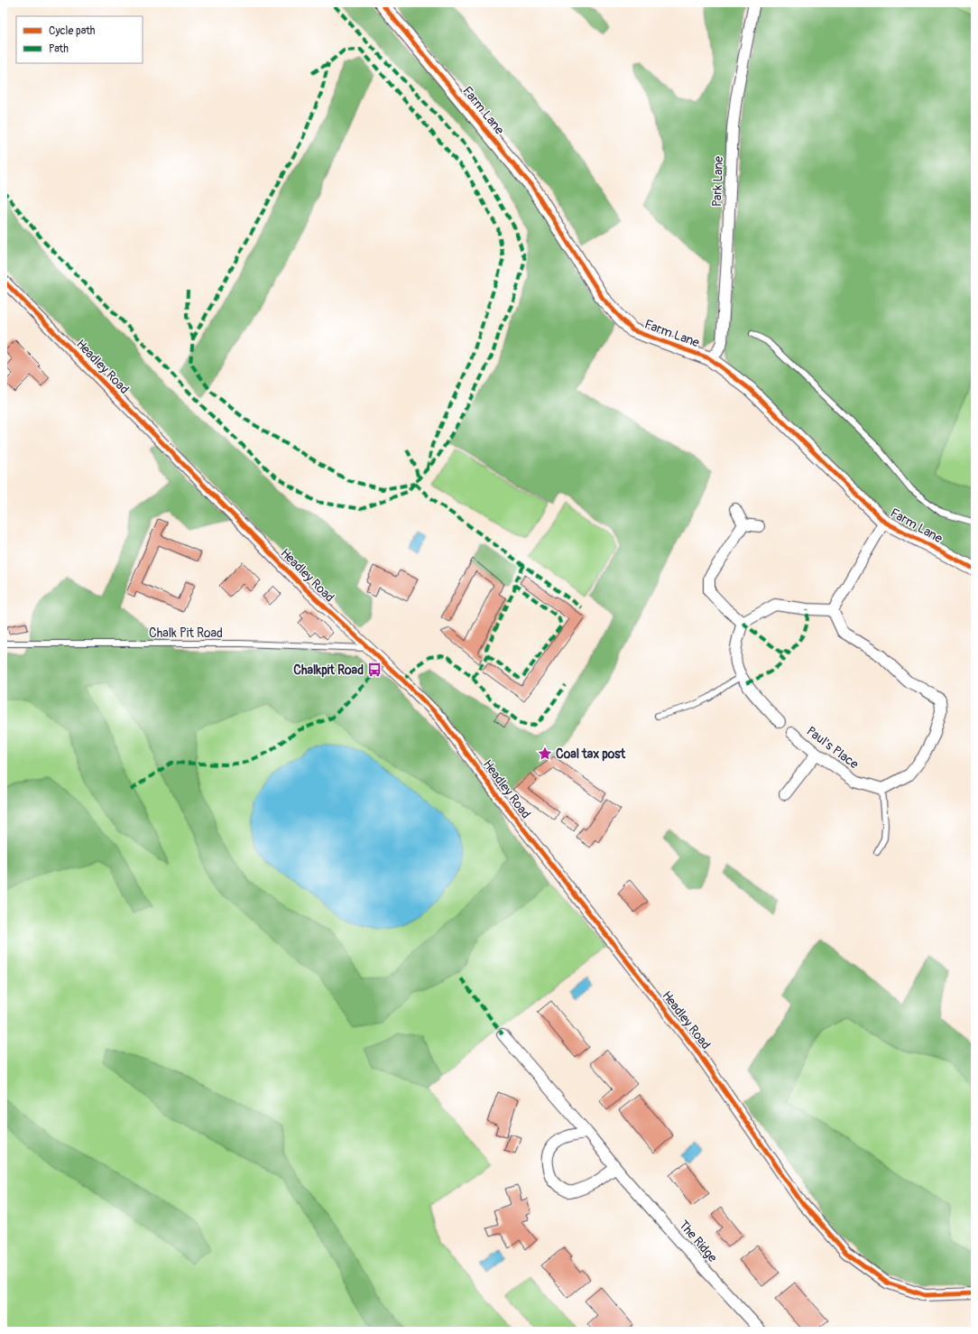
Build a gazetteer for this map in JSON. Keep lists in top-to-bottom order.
{
  "streets": {
    "street": [
      "Farm Lane",
      "Park Lane",
      "Headley Road",
      "Paul's Place",
      "The Ridge"
    ],
    "lane": ["Chalk Pit Road"]
  },
  "crossings": [
    ["Farm Lane", "Park Lane"],
    ["Headley Road", "Chalk Pit Road"]
  ],
  "places": {
    "bus stop": ["Chalkpit Road"],
    "place": ["Coal tax post"]
  },
  "legend": ["Cycle path", "Path"]
}
